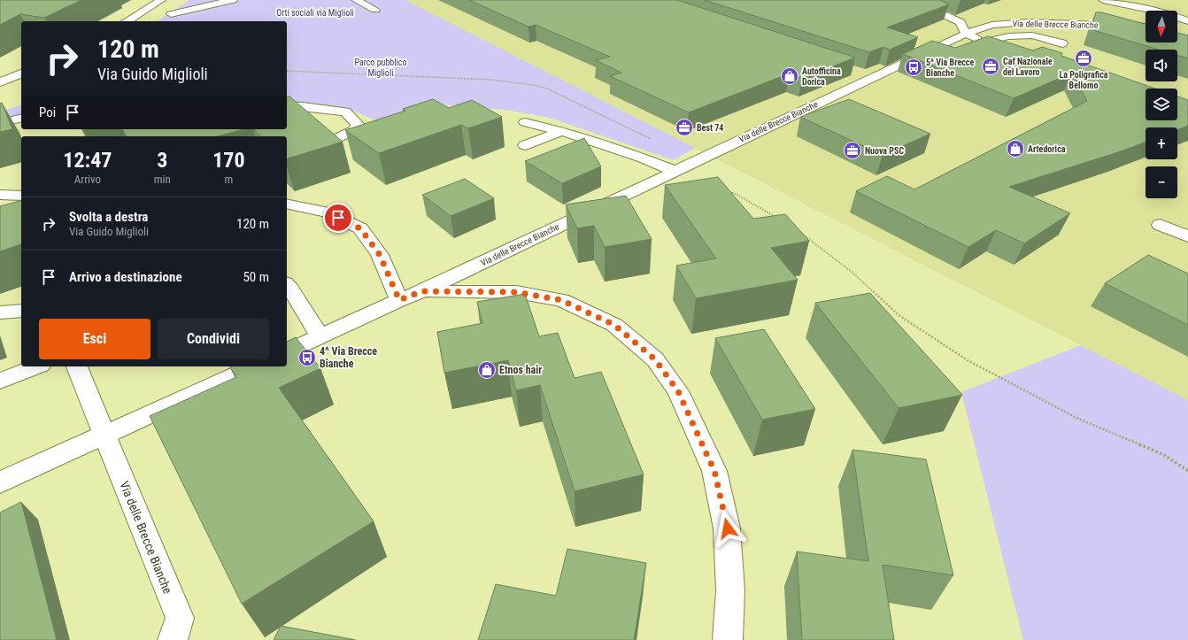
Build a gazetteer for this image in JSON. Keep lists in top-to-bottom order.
{
  "streets": {
    "street": ["Via delle Brecce Bianche"]
  },
  "parks": ["Orti sociali via Miglioli", "Parco pubblico Miglioli"],
  "places": {
    "office": [
      "La Poligrafica Bellomo",
      "Caf Nazionale del Lavoro",
      "Best 74",
      "Nuova PSC"
    ],
    "bus stop": ["5^ Via Brecce Bianche", "4^ Via Brecce Bianche"],
    "shop": ["Autofficina Dorica", "Artedorica", "Etnos hair"]
  },
  "north": "bottom",
  "page": {
    "map_buttons": ["+", "−"],
    "turn": ["120 m", "Via Guido Miglioli"],
    "then": "Poi",
    "eta": [
      "12:47",
      "Arrivo",
      "3",
      "min",
      "170",
      "m"
    ],
    "list": [
      {
        "name": "Svolta a destra",
        "note": "Via Guido Miglioli",
        "value": "120 m"
      },
      {
        "name": "Arrivo a destinazione",
        "value": "50 m"
      }
    ],
    "buttons": ["Esci", "Condividi"]
  }
}
